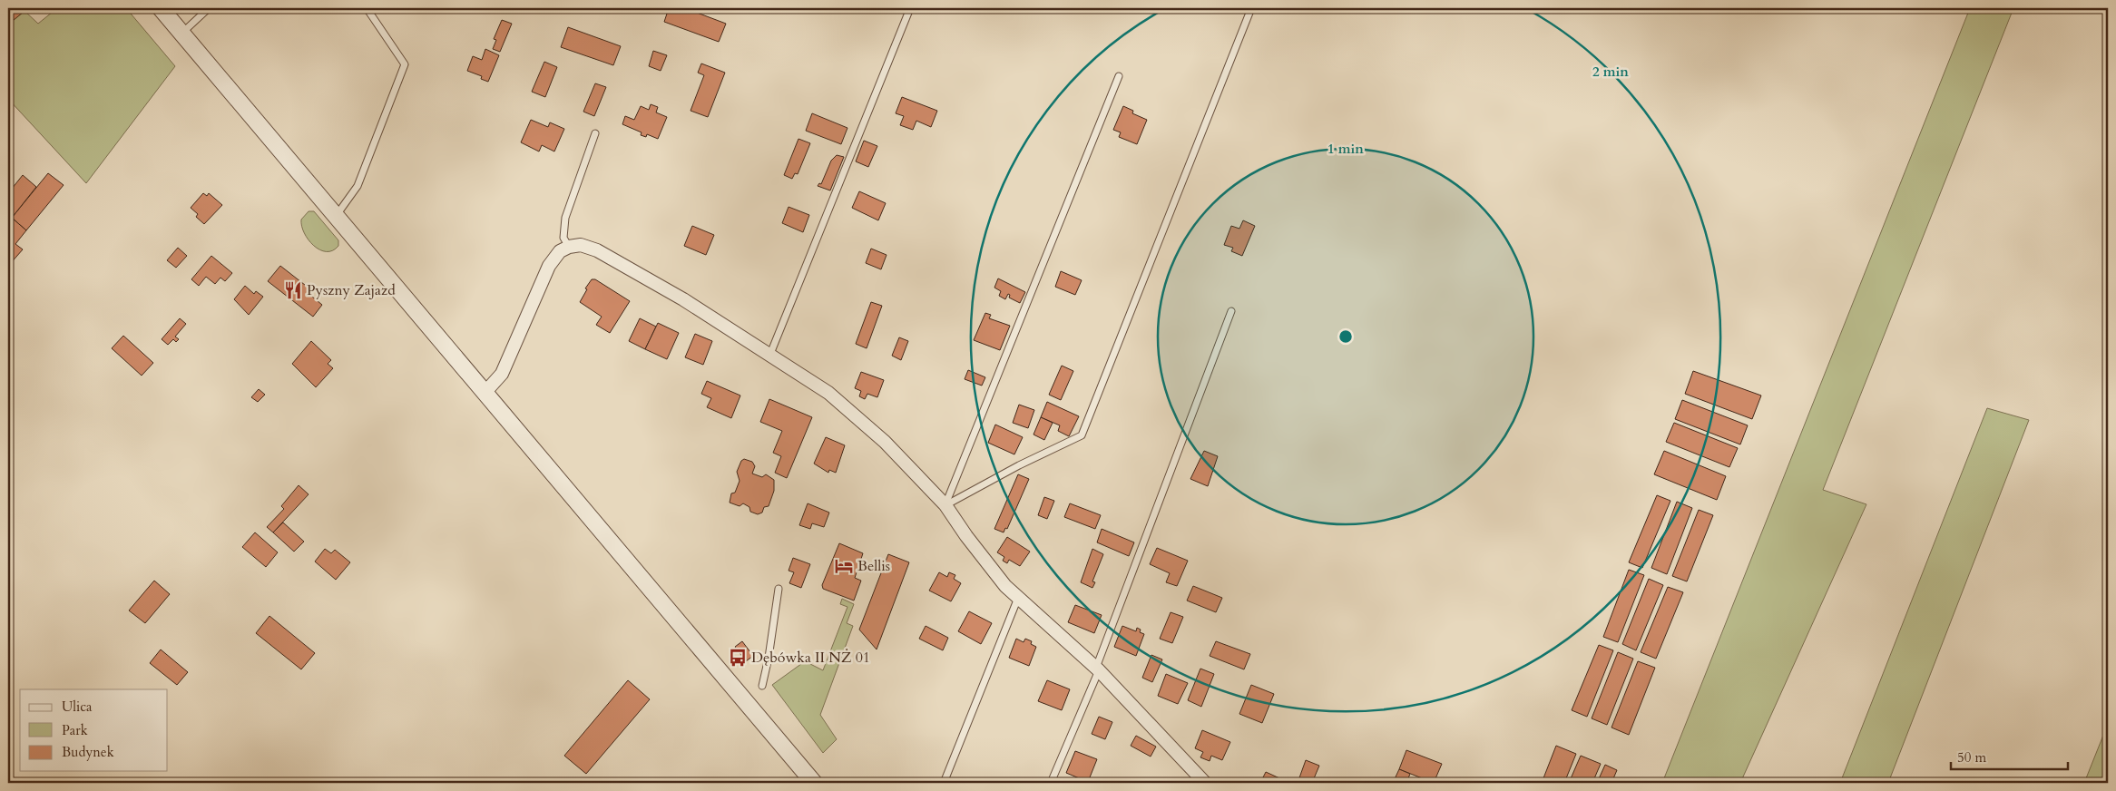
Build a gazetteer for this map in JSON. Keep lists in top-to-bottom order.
{
  "places": {
    "restaurant": ["Pyszny Zajazd"],
    "hotel": ["Bellis"],
    "bus stop": ["Dębówka II NŻ 01"]
  },
  "legend": ["Ulica", "Park", "Budynek"],
  "scale_bar": "50 m",
  "rings": ["2 min", "1 min"]
}
